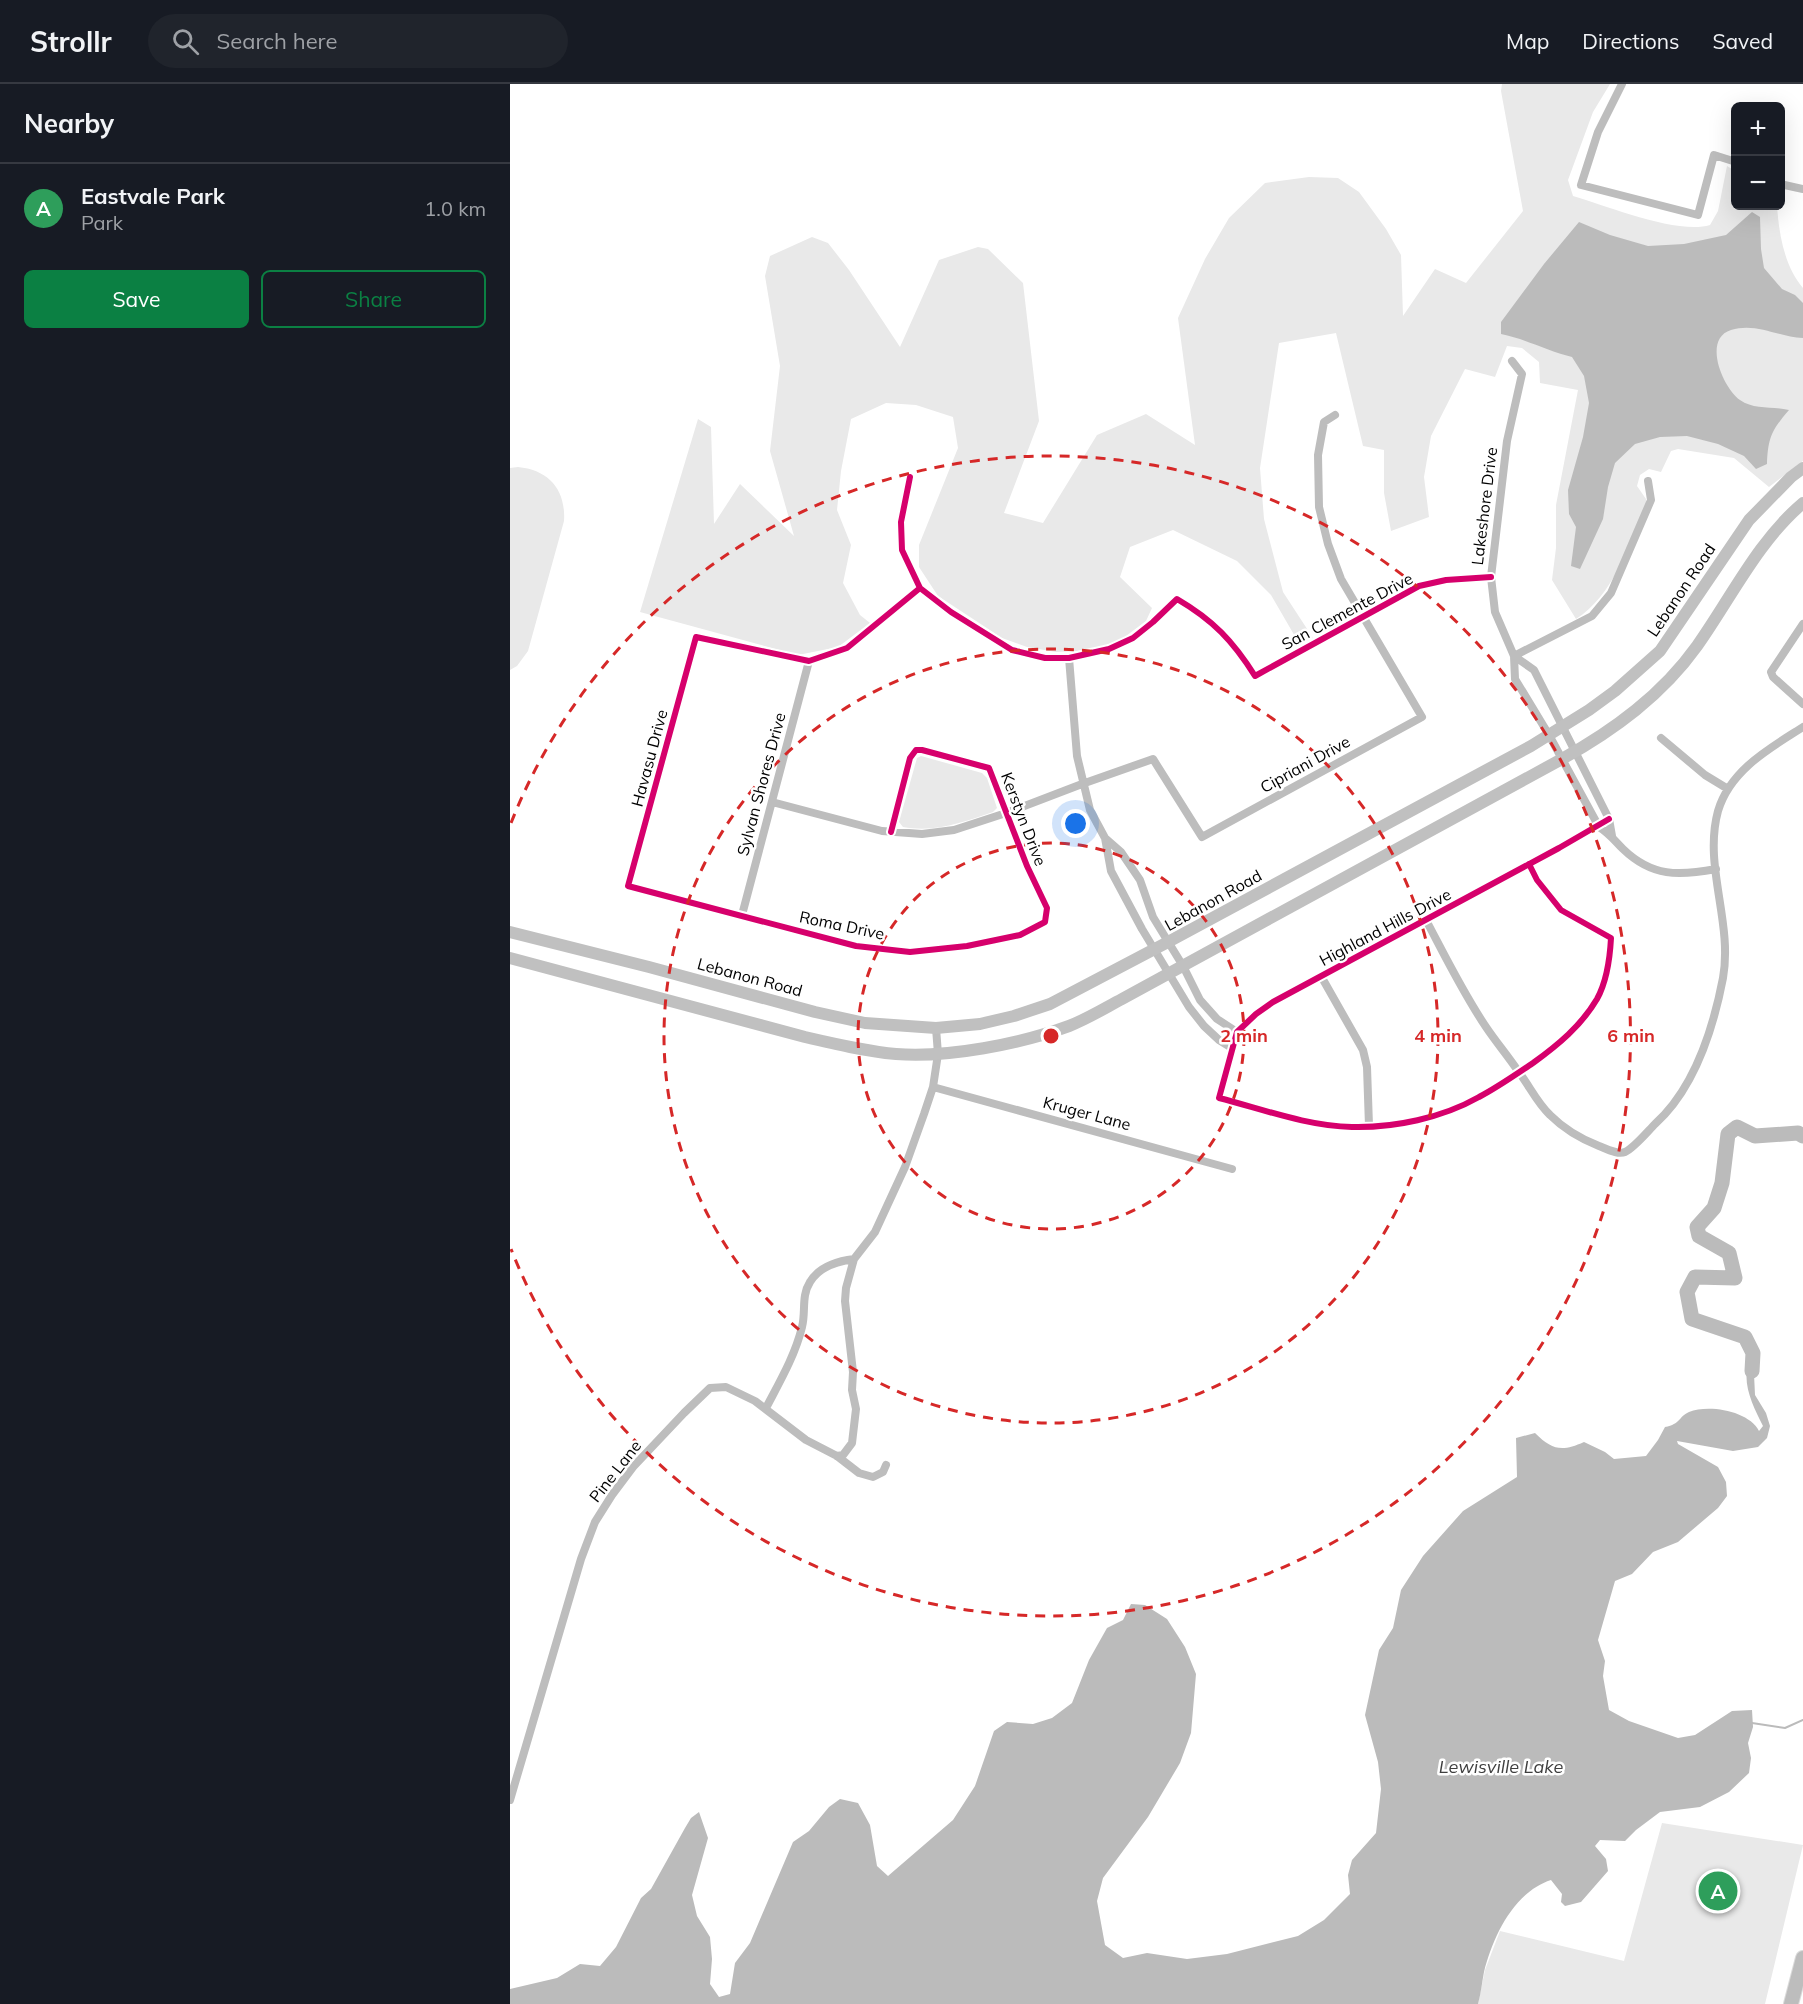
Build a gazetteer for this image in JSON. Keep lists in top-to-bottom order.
{
  "streets": {
    "main road": ["Lebanon Road"],
    "street": [
      "Lakeshore Drive",
      "San Clemente Drive",
      "Havasu Drive",
      "Cipriani Drive",
      "Sylvan Shores Drive",
      "Kerstyn Drive",
      "Roma Drive",
      "Highland Hills Drive",
      "Kruger Lane",
      "Pine Lane"
    ]
  },
  "crossings": [
    ["Lakeshore Drive", "Lebanon Road"],
    ["Lakeshore Drive", "San Clemente Drive"],
    ["Lakeshore Drive", "Highland Hills Drive"],
    ["San Clemente Drive", "Cipriani Drive"],
    ["Havasu Drive", "Sylvan Shores Drive"],
    ["Havasu Drive", "Roma Drive"],
    ["Sylvan Shores Drive", "Roma Drive"],
    ["Kerstyn Drive", "Roma Drive"]
  ],
  "water": ["Lewisville Lake"],
  "page": {
    "header": "Strollr",
    "search": "Search here",
    "nav": ["Map", "Directions", "Saved"],
    "heading": "Nearby",
    "map_buttons": ["+", "−"],
    "list": [
      {
        "mark": "A",
        "name": "Eastvale Park",
        "note": "Park",
        "value": "1.0 km"
      }
    ],
    "buttons": ["Save", "Share"],
    "pins": "A"
  },
  "rings": ["2 min", "4 min", "6 min"]
}
